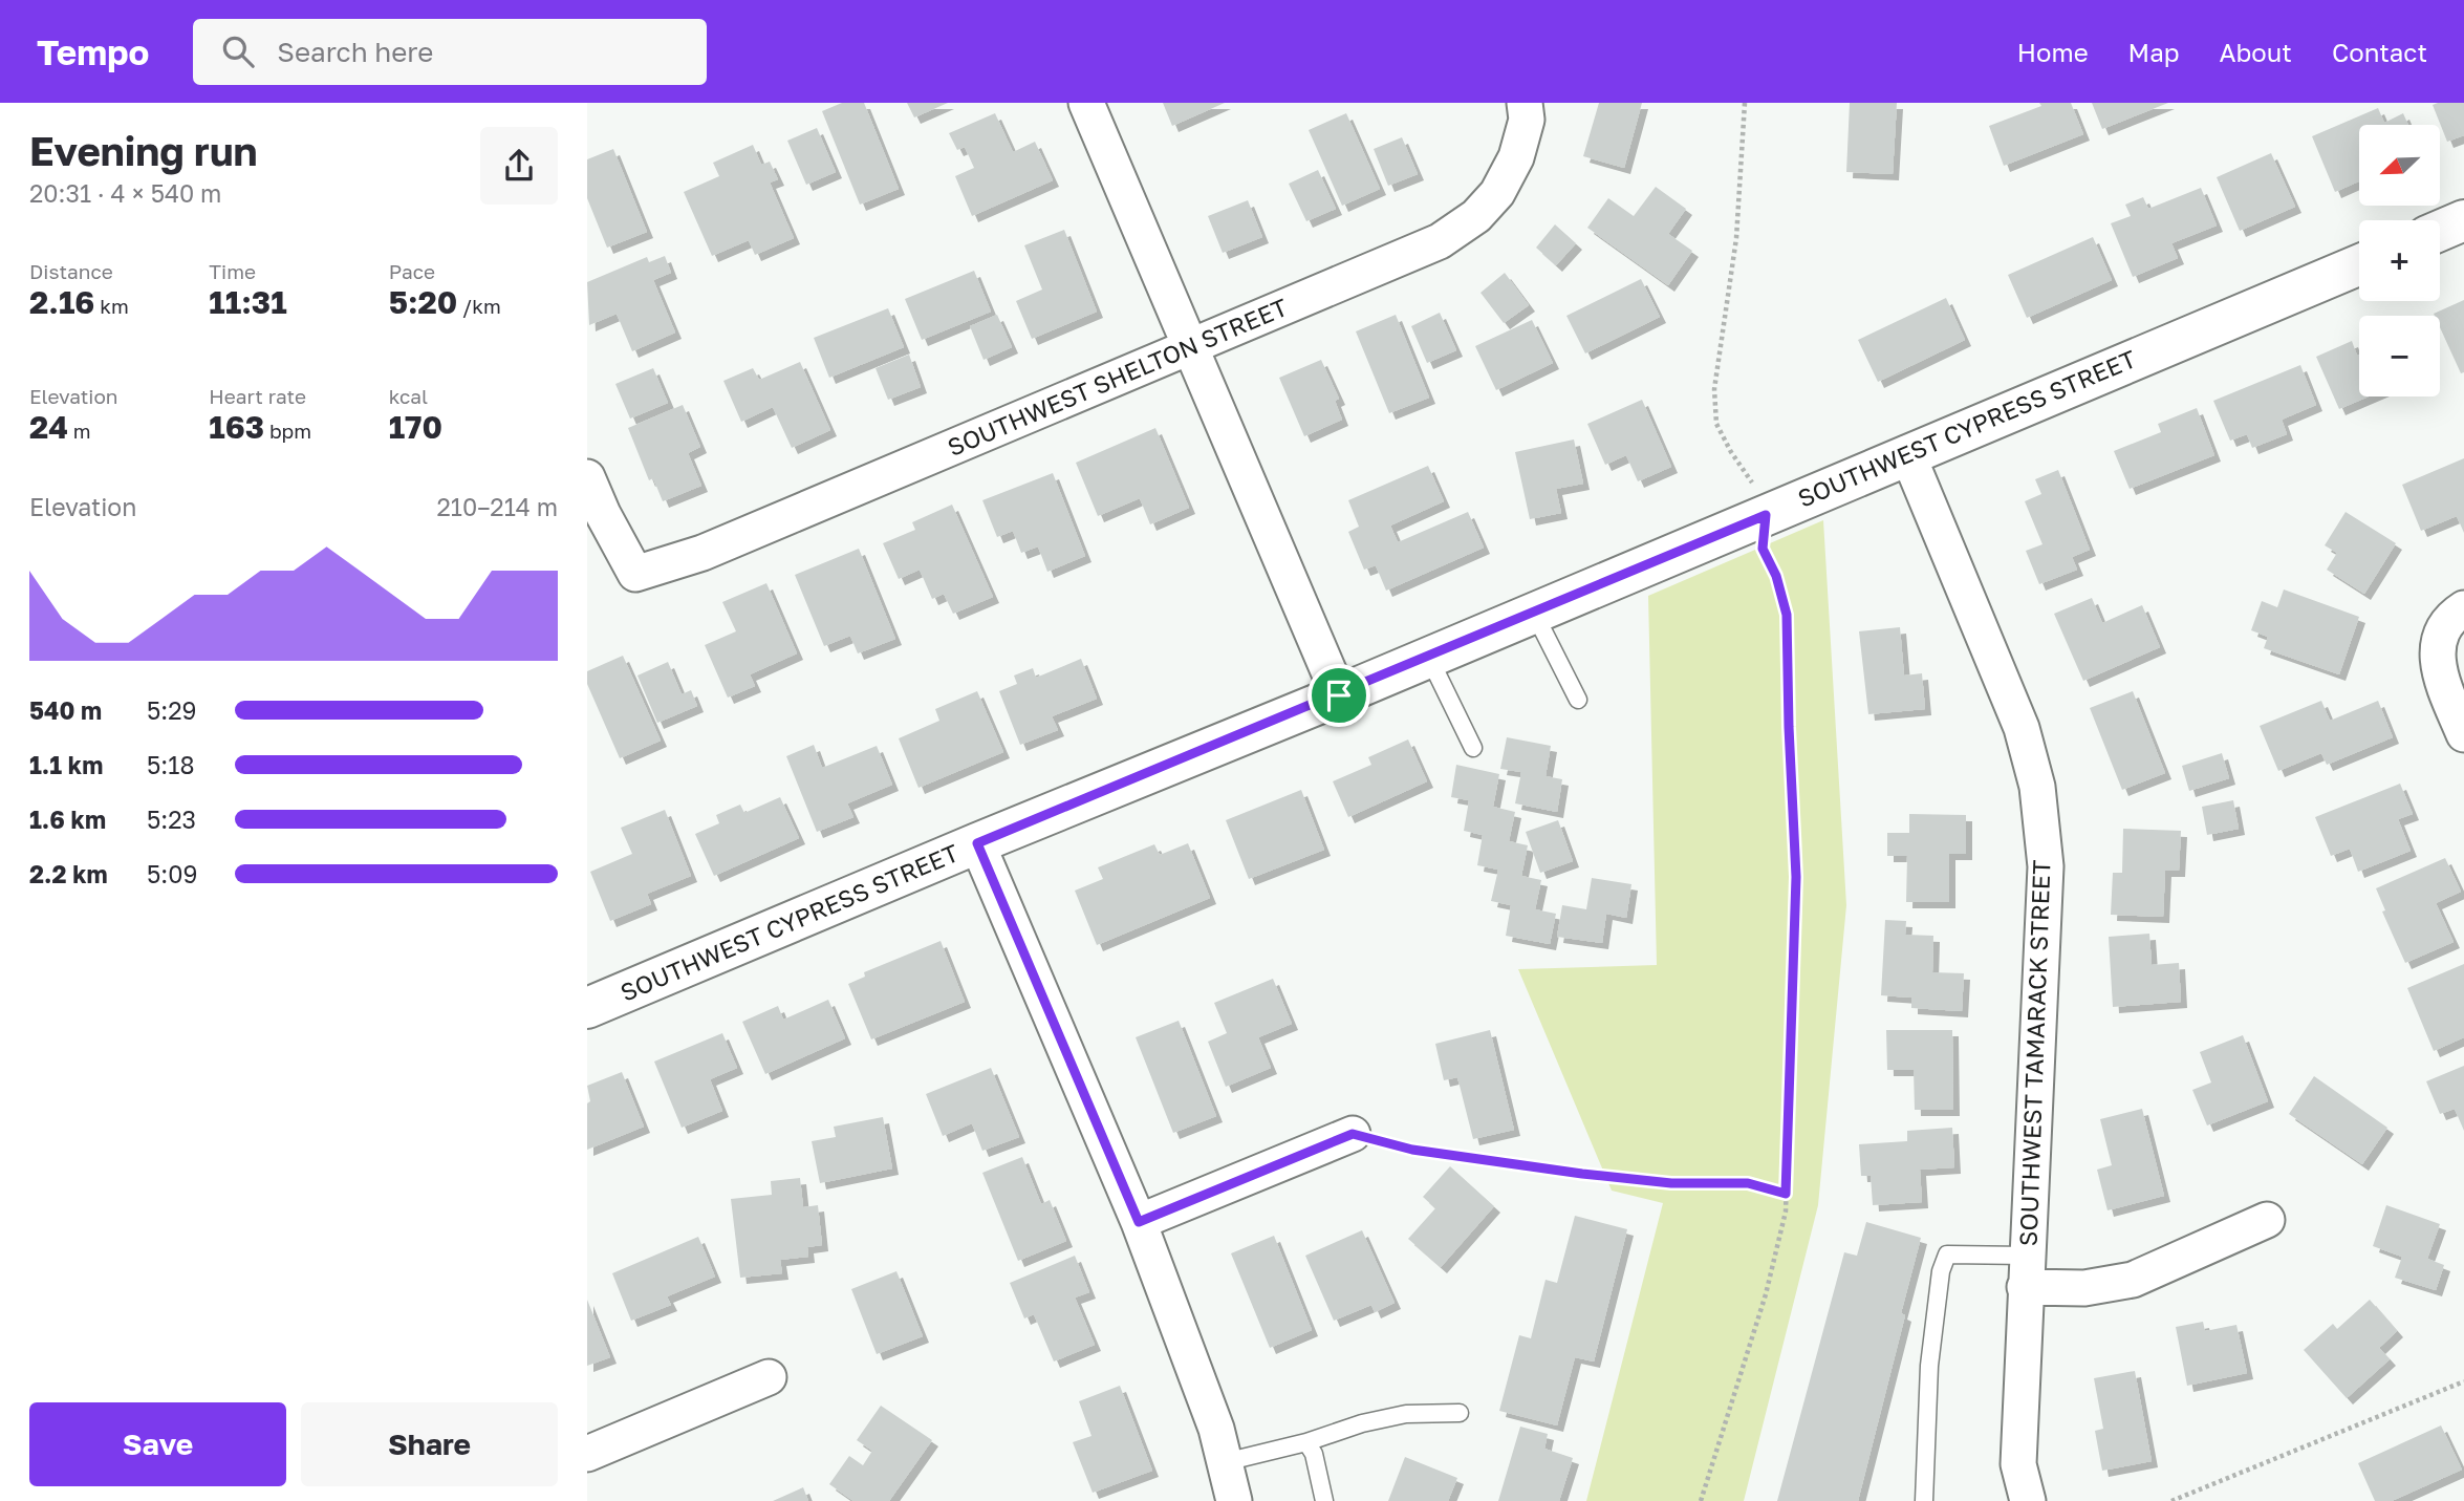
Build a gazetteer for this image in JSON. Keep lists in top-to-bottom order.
{
  "streets": {
    "main road": ["SOUTHWEST CYPRESS STREET"],
    "street": ["SOUTHWEST SHELTON STREET", "SOUTHWEST TAMARACK STREET"]
  },
  "crossings": [
    ["SOUTHWEST CYPRESS STREET", "SOUTHWEST TAMARACK STREET"]
  ],
  "north": "bottom left",
  "page": {
    "header": "Tempo",
    "search": "Search here",
    "nav": [
      "Home",
      "Map",
      "About",
      "Contact"
    ],
    "heading": ["Evening run", "20:31 · 4 × 540 m"],
    "map_buttons": ["+", "−"],
    "stats": [
      ["Distance", "2.16 km"],
      ["Time", "11:31"],
      ["Pace", "5:20 /km"],
      ["Elevation", "24 m"],
      ["Heart rate", "163 bpm"],
      ["kcal", "170"]
    ],
    "chart": ["Elevation", "210–214 m"],
    "list": [
      {
        "name": "540 m",
        "note": "5:29"
      },
      {
        "name": "1.1 km",
        "note": "5:18"
      },
      {
        "name": "1.6 km",
        "note": "5:23"
      },
      {
        "name": "2.2 km",
        "note": "5:09"
      }
    ],
    "buttons": ["Save", "Share"]
  }
}
